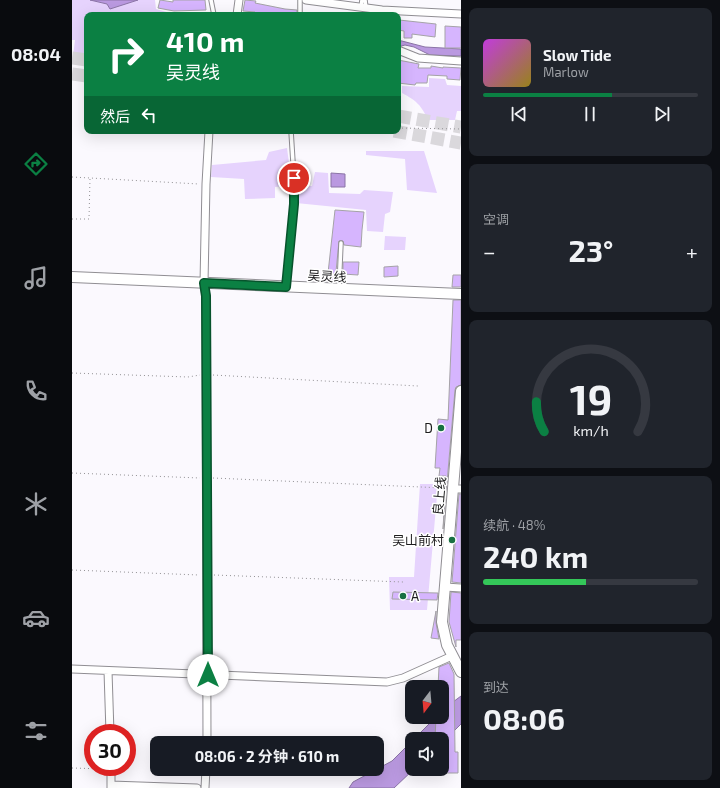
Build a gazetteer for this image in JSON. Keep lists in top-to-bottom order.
{
  "streets": {
    "street": ["吴灵线", "良上线"]
  },
  "places": ["D", "吴山前村", "A"],
  "north": "bottom",
  "page": {
    "tabs": "08:04",
    "turn": ["410 m", "吴灵线"],
    "song": ["Slow Tide", "Marlow"],
    "then": "然后",
    "tile": [
      "空调",
      ["续航 · 48%", "240 km"],
      ["到达", "08:06"]
    ],
    "heat": ["−", "23°", "+"],
    "limit": "30",
    "trip": "08:06 · 2 分钟 · 610 m",
    "gauge": ["19", "km/h"]
  }
}
